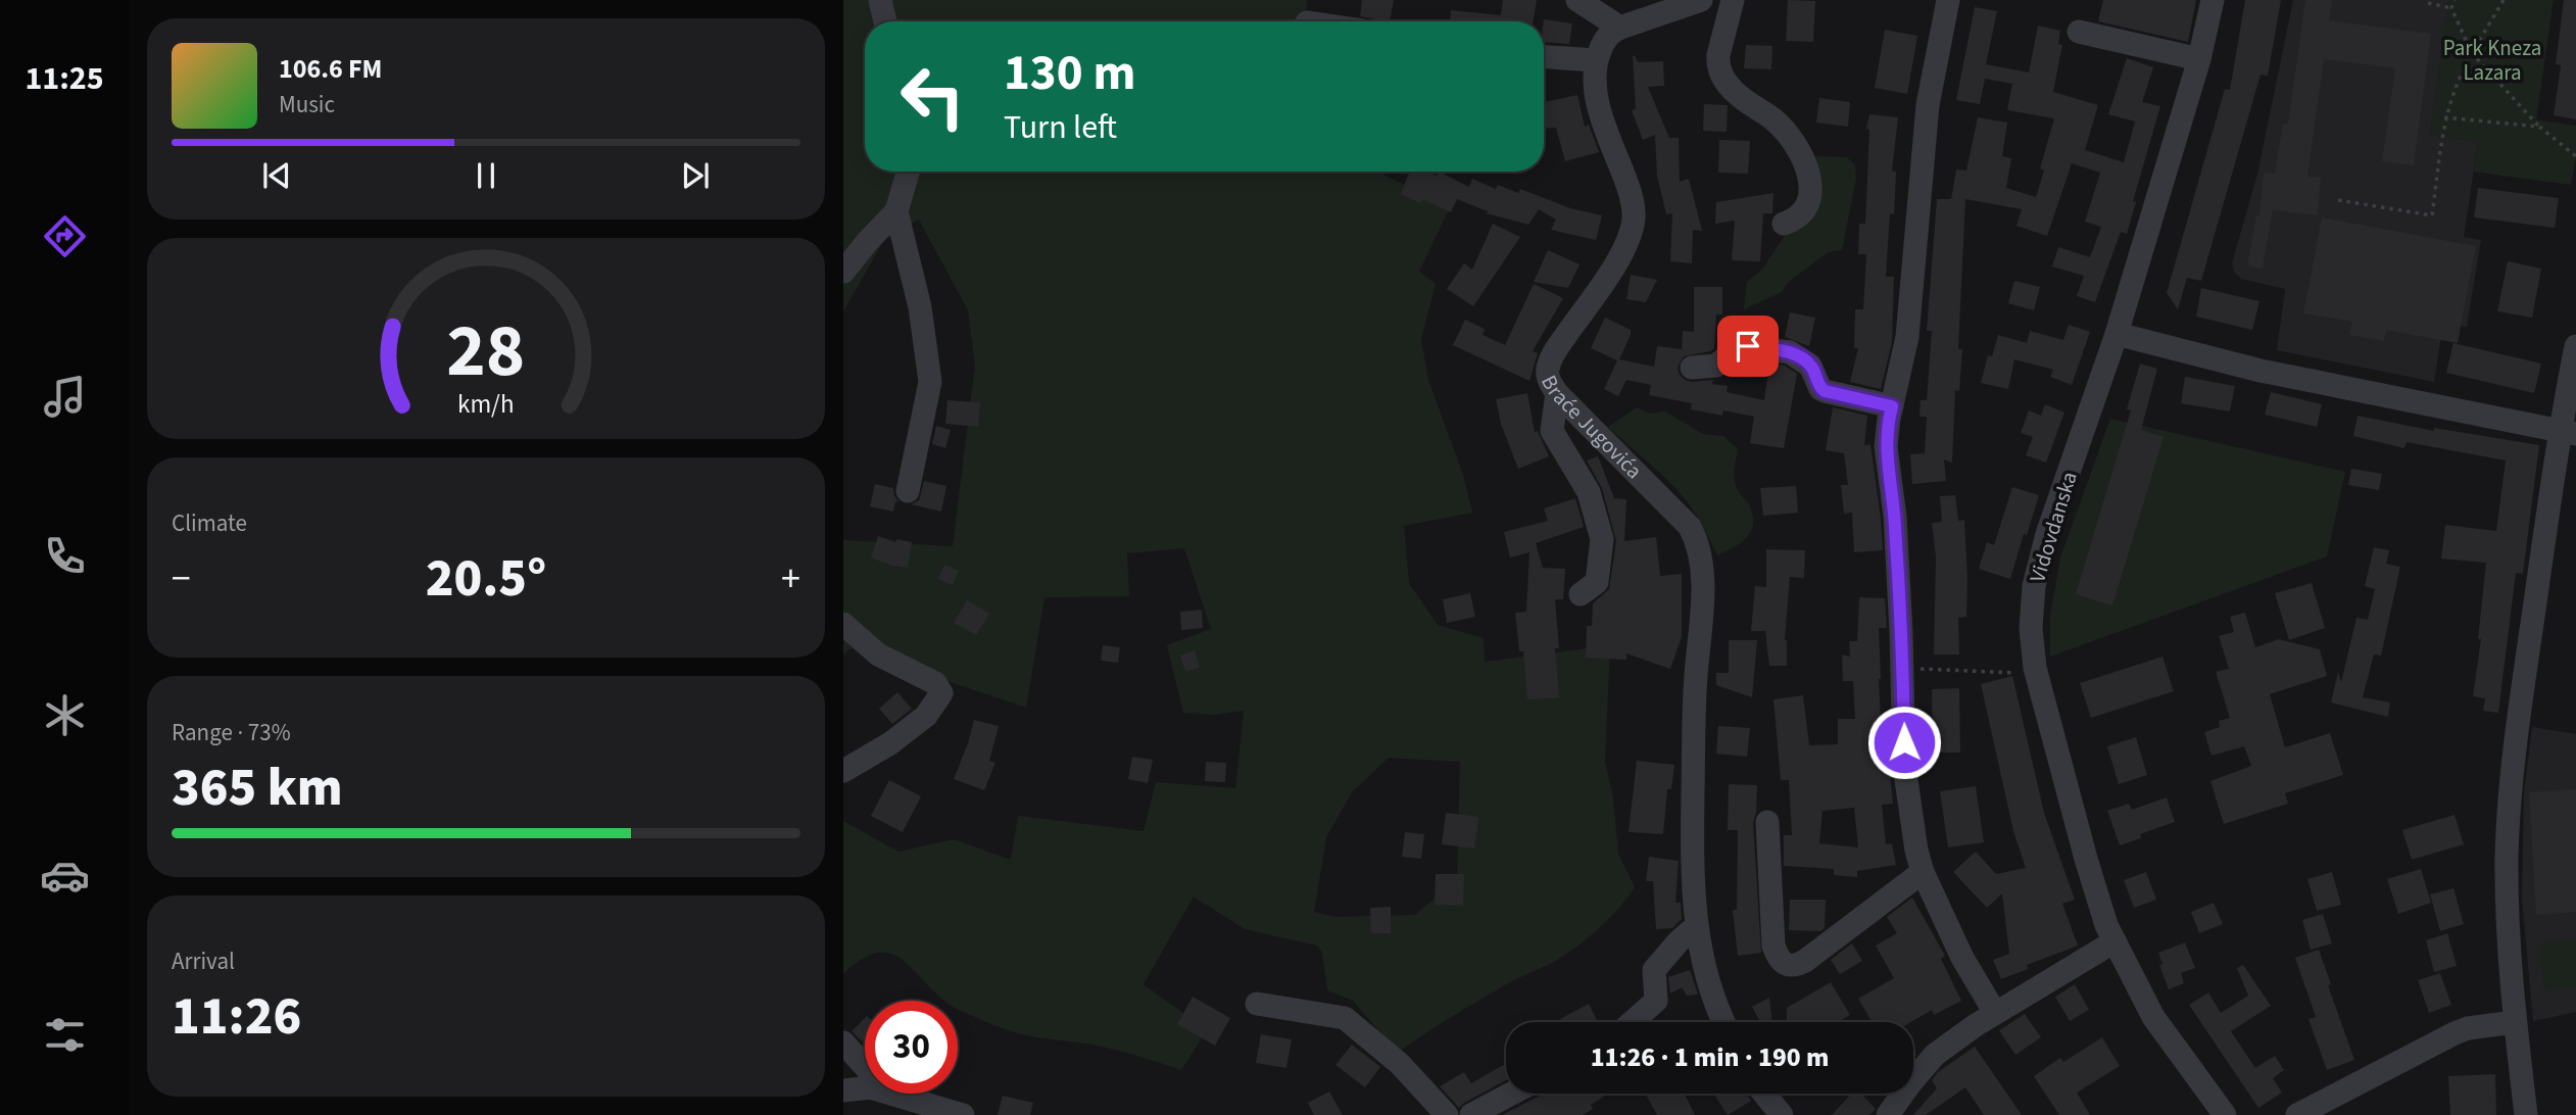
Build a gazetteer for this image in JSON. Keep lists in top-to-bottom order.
{
  "streets": {
    "street": ["Braće Jugovića", "Vidovdanska"]
  },
  "parks": ["Park Kneza Lazara"],
  "page": {
    "tabs": "11:25",
    "turn": ["130 m", "Turn left"],
    "song": ["106.6 FM", "Music"],
    "tile": [
      "Climate",
      ["Range · 73%", "365 km"],
      ["Arrival", "11:26"]
    ],
    "heat": ["−", "20.5°", "+"],
    "limit": "30",
    "trip": "11:26 · 1 min · 190 m",
    "gauge": ["28", "km/h"]
  }
}
